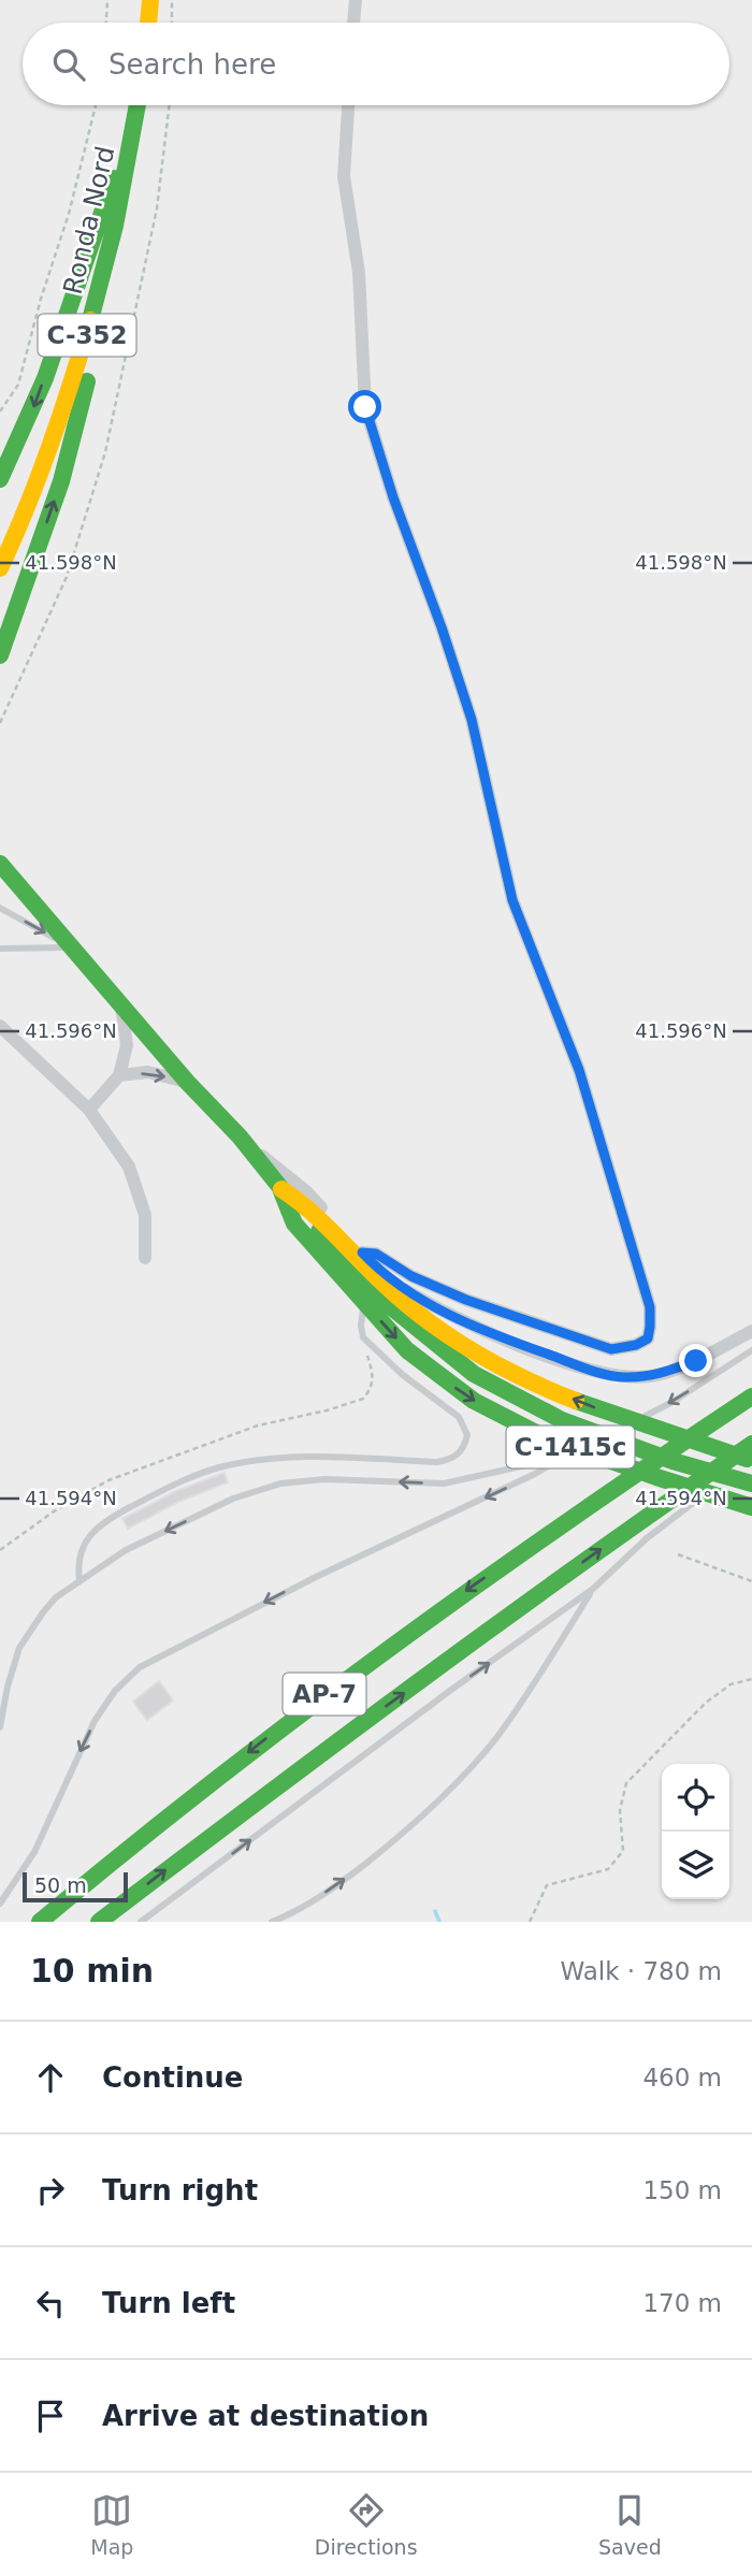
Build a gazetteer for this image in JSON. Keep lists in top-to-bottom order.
{
  "streets": {
    "main road": [
      "Ronda Nord",
      "C-352",
      "C-1415c",
      "AP-7"
    ]
  },
  "crossings": [
    ["C-1415c", "AP-7"]
  ],
  "scale_bar": "50 m",
  "page": {
    "search": "Search here",
    "scale": "50 m",
    "heading": ["10 min", "Walk · 780 m"],
    "list": [
      ["Continue", "460 m"],
      ["Turn right", "150 m"],
      ["Turn left", "170 m"],
      "Arrive at destination"
    ],
    "nav": ["Map", "Directions", "Saved"]
  },
  "coordinates": ["41.598°N", "41.596°N", "41.594°N"]
}
